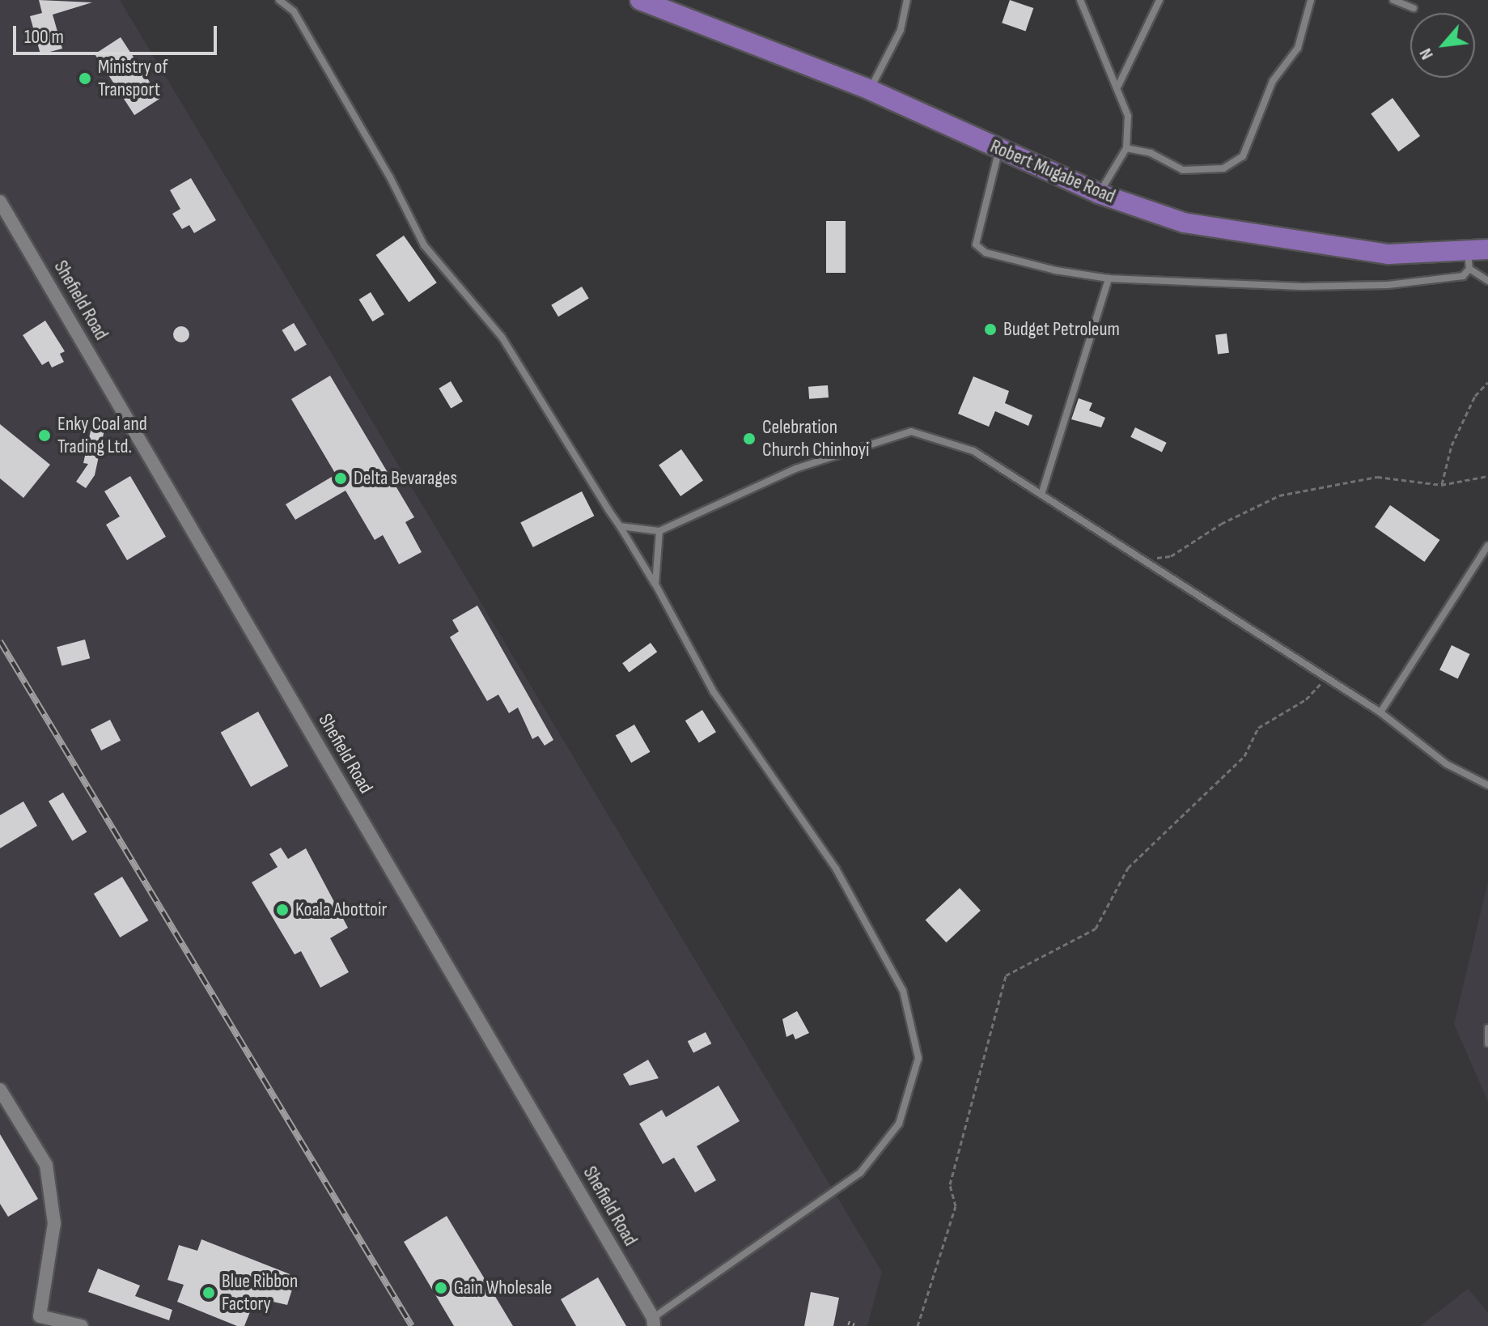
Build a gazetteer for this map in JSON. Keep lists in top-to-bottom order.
{
  "streets": {
    "main road": ["Robert Mugabe Road"],
    "street": ["Shefield Road"]
  },
  "places": [
    "Ministry of Transport",
    "Budget Petroleum",
    "Enky Coal and Trading Ltd.",
    "Celebration Church Chinhoyi",
    "Delta Bevarages",
    "Koala Abottoir",
    "Gain Wholesale",
    "Blue Ribbon Factory"
  ],
  "scale_bar": "100 m",
  "north": "bottom left"
}
